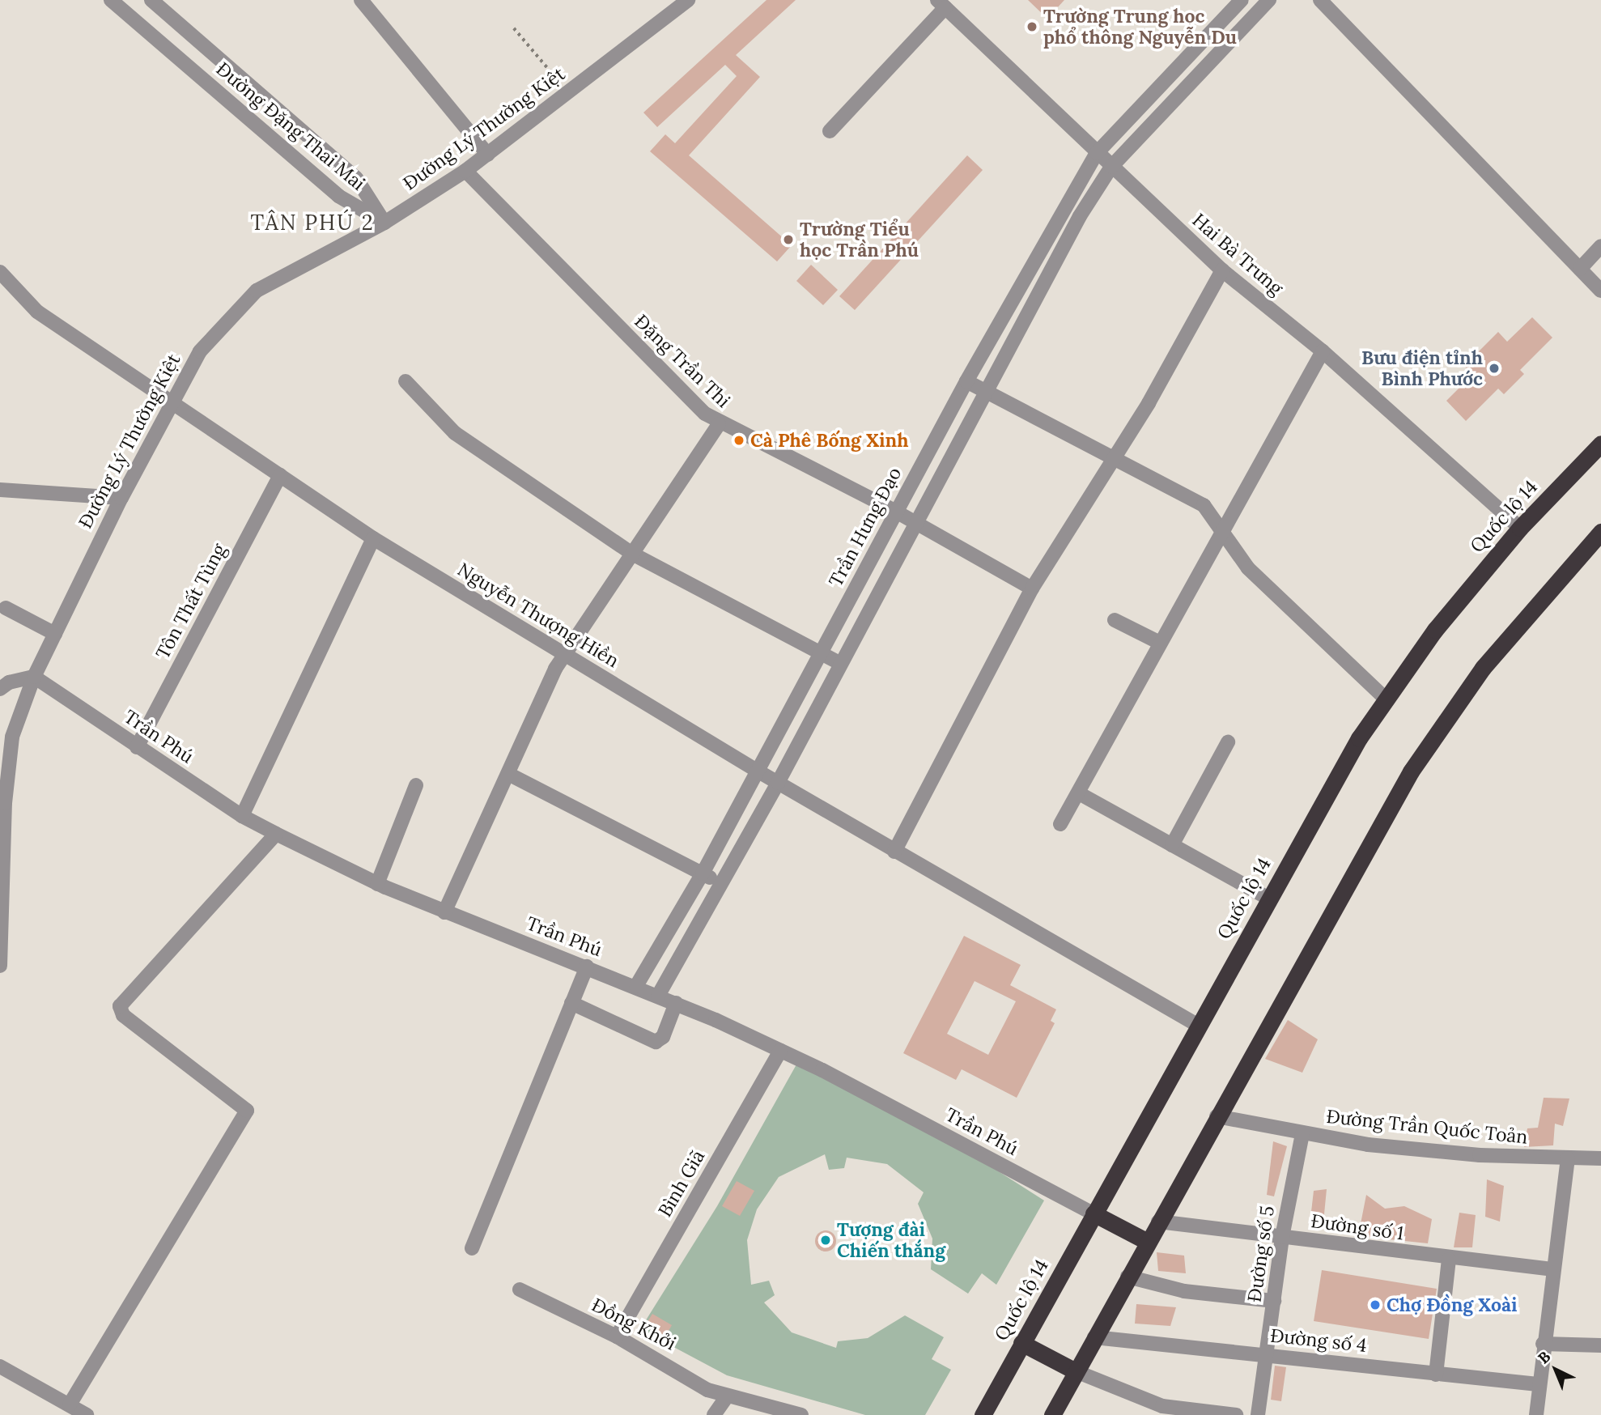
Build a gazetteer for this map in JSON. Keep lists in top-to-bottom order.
{
  "streets": {
    "highway": ["Quốc lộ 14"],
    "street": [
      "Đường Đặng Thai Mai",
      "Đường Lý Thường Kiệt",
      "Hai Bà Trưng",
      "Đặng Trần Thi",
      "Trần Hưng Đạo",
      "Tôn Thất Tùng",
      "Nguyễn Thượng Hiền",
      "Trần Phú",
      "Đường Trần Quốc Toản",
      "Bình Giã",
      "Đường số 1",
      "Đường số 5",
      "Đồng Khởi",
      "Đường số 4"
    ]
  },
  "crossings": [
    ["Đường Đặng Thai Mai", "Đường Lý Thường Kiệt"],
    ["Đường Lý Thường Kiệt", "Đặng Trần Thi"],
    ["Đường Lý Thường Kiệt", "Nguyễn Thượng Hiền"],
    ["Đường Lý Thường Kiệt", "Trần Phú"],
    ["Hai Bà Trưng", "Quốc lộ 14"],
    ["Hai Bà Trưng", "Trần Hưng Đạo"],
    ["Đặng Trần Thi", "Trần Hưng Đạo"],
    ["Quốc lộ 14", "Nguyễn Thượng Hiền"],
    ["Quốc lộ 14", "Trần Phú"],
    ["Trần Hưng Đạo", "Nguyễn Thượng Hiền"],
    ["Trần Hưng Đạo", "Trần Phú"],
    ["Tôn Thất Tùng", "Nguyễn Thượng Hiền"],
    ["Tôn Thất Tùng", "Trần Phú"],
    ["Trần Phú", "Bình Giã"],
    ["Đường Trần Quốc Toản", "Đường số 5"],
    ["Bình Giã", "Đồng Khởi"],
    ["Đường số 1", "Đường số 5"],
    ["Đường số 5", "Đường số 4"]
  ],
  "districts": ["TÂN PHÚ 2"],
  "places": [
    "Trường Trung học phổ thông Nguyễn Du",
    "Trường Tiểu học Trần Phú",
    "Bưu điện tỉnh Bình Phước",
    "Cà Phê Bống Xinh",
    "Tượng đài Chiến thắng",
    "Chợ Đồng Xoài"
  ],
  "north": "top left"
}
